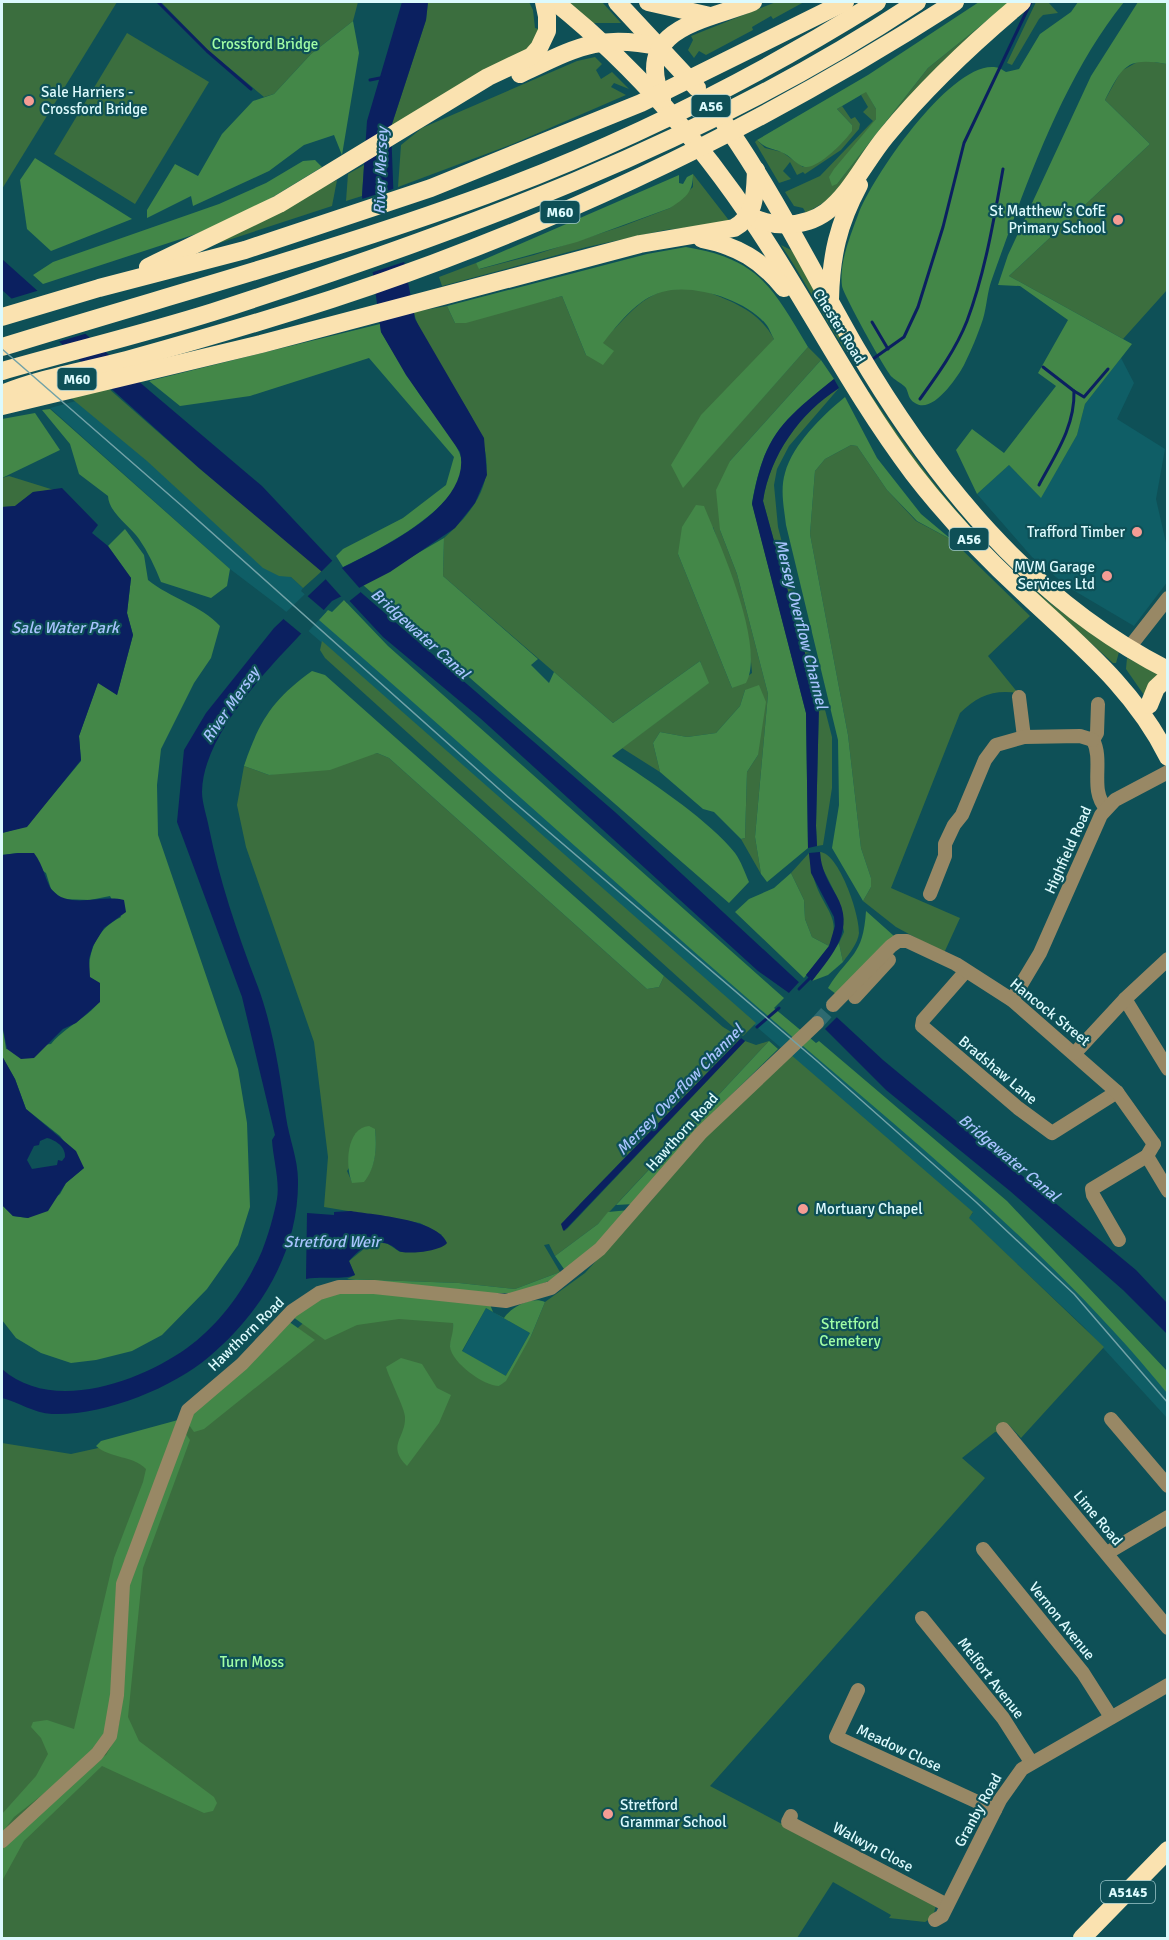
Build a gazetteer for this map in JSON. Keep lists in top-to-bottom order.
{
  "streets": {
    "highway": [
      "A56",
      "M60",
      "Chester Road",
      "A5145"
    ],
    "street": [
      "Highfield Road",
      "Hancock Street",
      "Bradshaw Lane",
      "Hawthorn Road",
      "Lime Road",
      "Vernon Avenue",
      "Melfort Avenue",
      "Meadow Close",
      "Granby Road",
      "Walwyn Close"
    ]
  },
  "crossings": [
    ["A56", "Chester Road"],
    ["M60", "Chester Road"],
    ["Highfield Road", "Hancock Street"],
    ["Hancock Street", "Bradshaw Lane"],
    ["Vernon Avenue", "Granby Road"],
    ["Melfort Avenue", "Granby Road"],
    ["Meadow Close", "Granby Road"],
    ["Granby Road", "Walwyn Close"]
  ],
  "water": [
    "River Mersey",
    "Mersey Overflow Channel",
    "Sale Water Park",
    "Bridgewater Canal",
    "Stretford Weir"
  ],
  "parks": ["Crossford Bridge", "Stretford Cemetery", "Turn Moss"],
  "places": [
    "Sale Harriers - Crossford Bridge",
    "St Matthew's CofE Primary School",
    "Trafford Timber",
    "MVM Garage Services Ltd",
    "Mortuary Chapel",
    "Stretford Grammar School"
  ]
}
